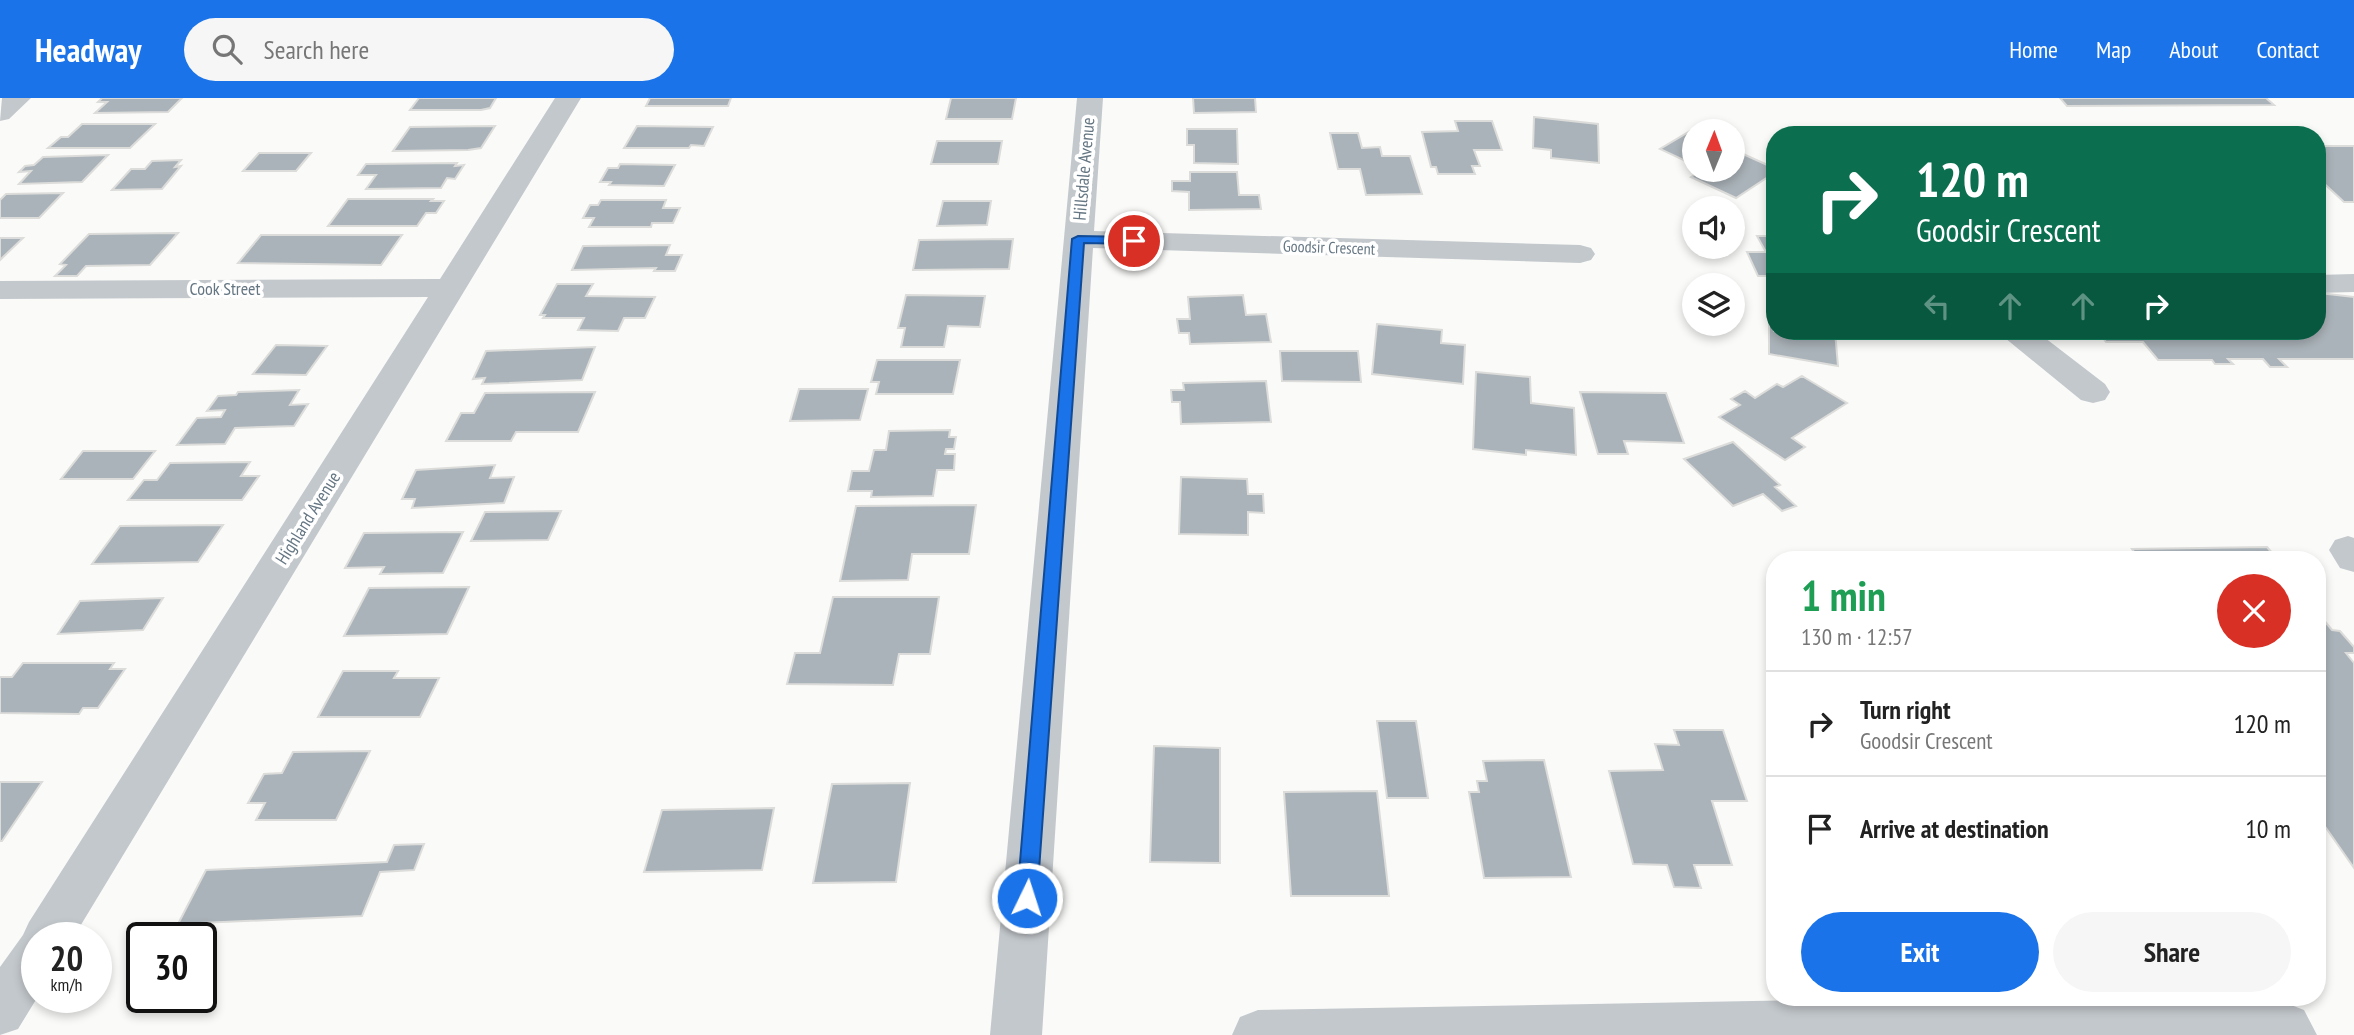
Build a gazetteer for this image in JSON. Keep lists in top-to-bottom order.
{
  "streets": {
    "street": [
      "Hillsdale Avenue",
      "Goodsir Crescent",
      "Cook Street",
      "Highland Avenue"
    ]
  },
  "crossings": [
    ["Hillsdale Avenue", "Goodsir Crescent"],
    ["Cook Street", "Highland Avenue"]
  ],
  "north": "top",
  "page": {
    "header": "Headway",
    "search": "Search here",
    "nav": [
      "Home",
      "Map",
      "About",
      "Contact"
    ],
    "turn": ["120 m", "Goodsir Crescent"],
    "heading": ["1 min", "130 m · 12:57"],
    "list": [
      {
        "name": "Turn right",
        "note": "Goodsir Crescent",
        "value": "120 m"
      },
      {
        "name": "Arrive at destination",
        "value": "10 m"
      }
    ],
    "buttons": ["Exit", "Share"],
    "speed": "20 km/h",
    "limit": "30"
  }
}
